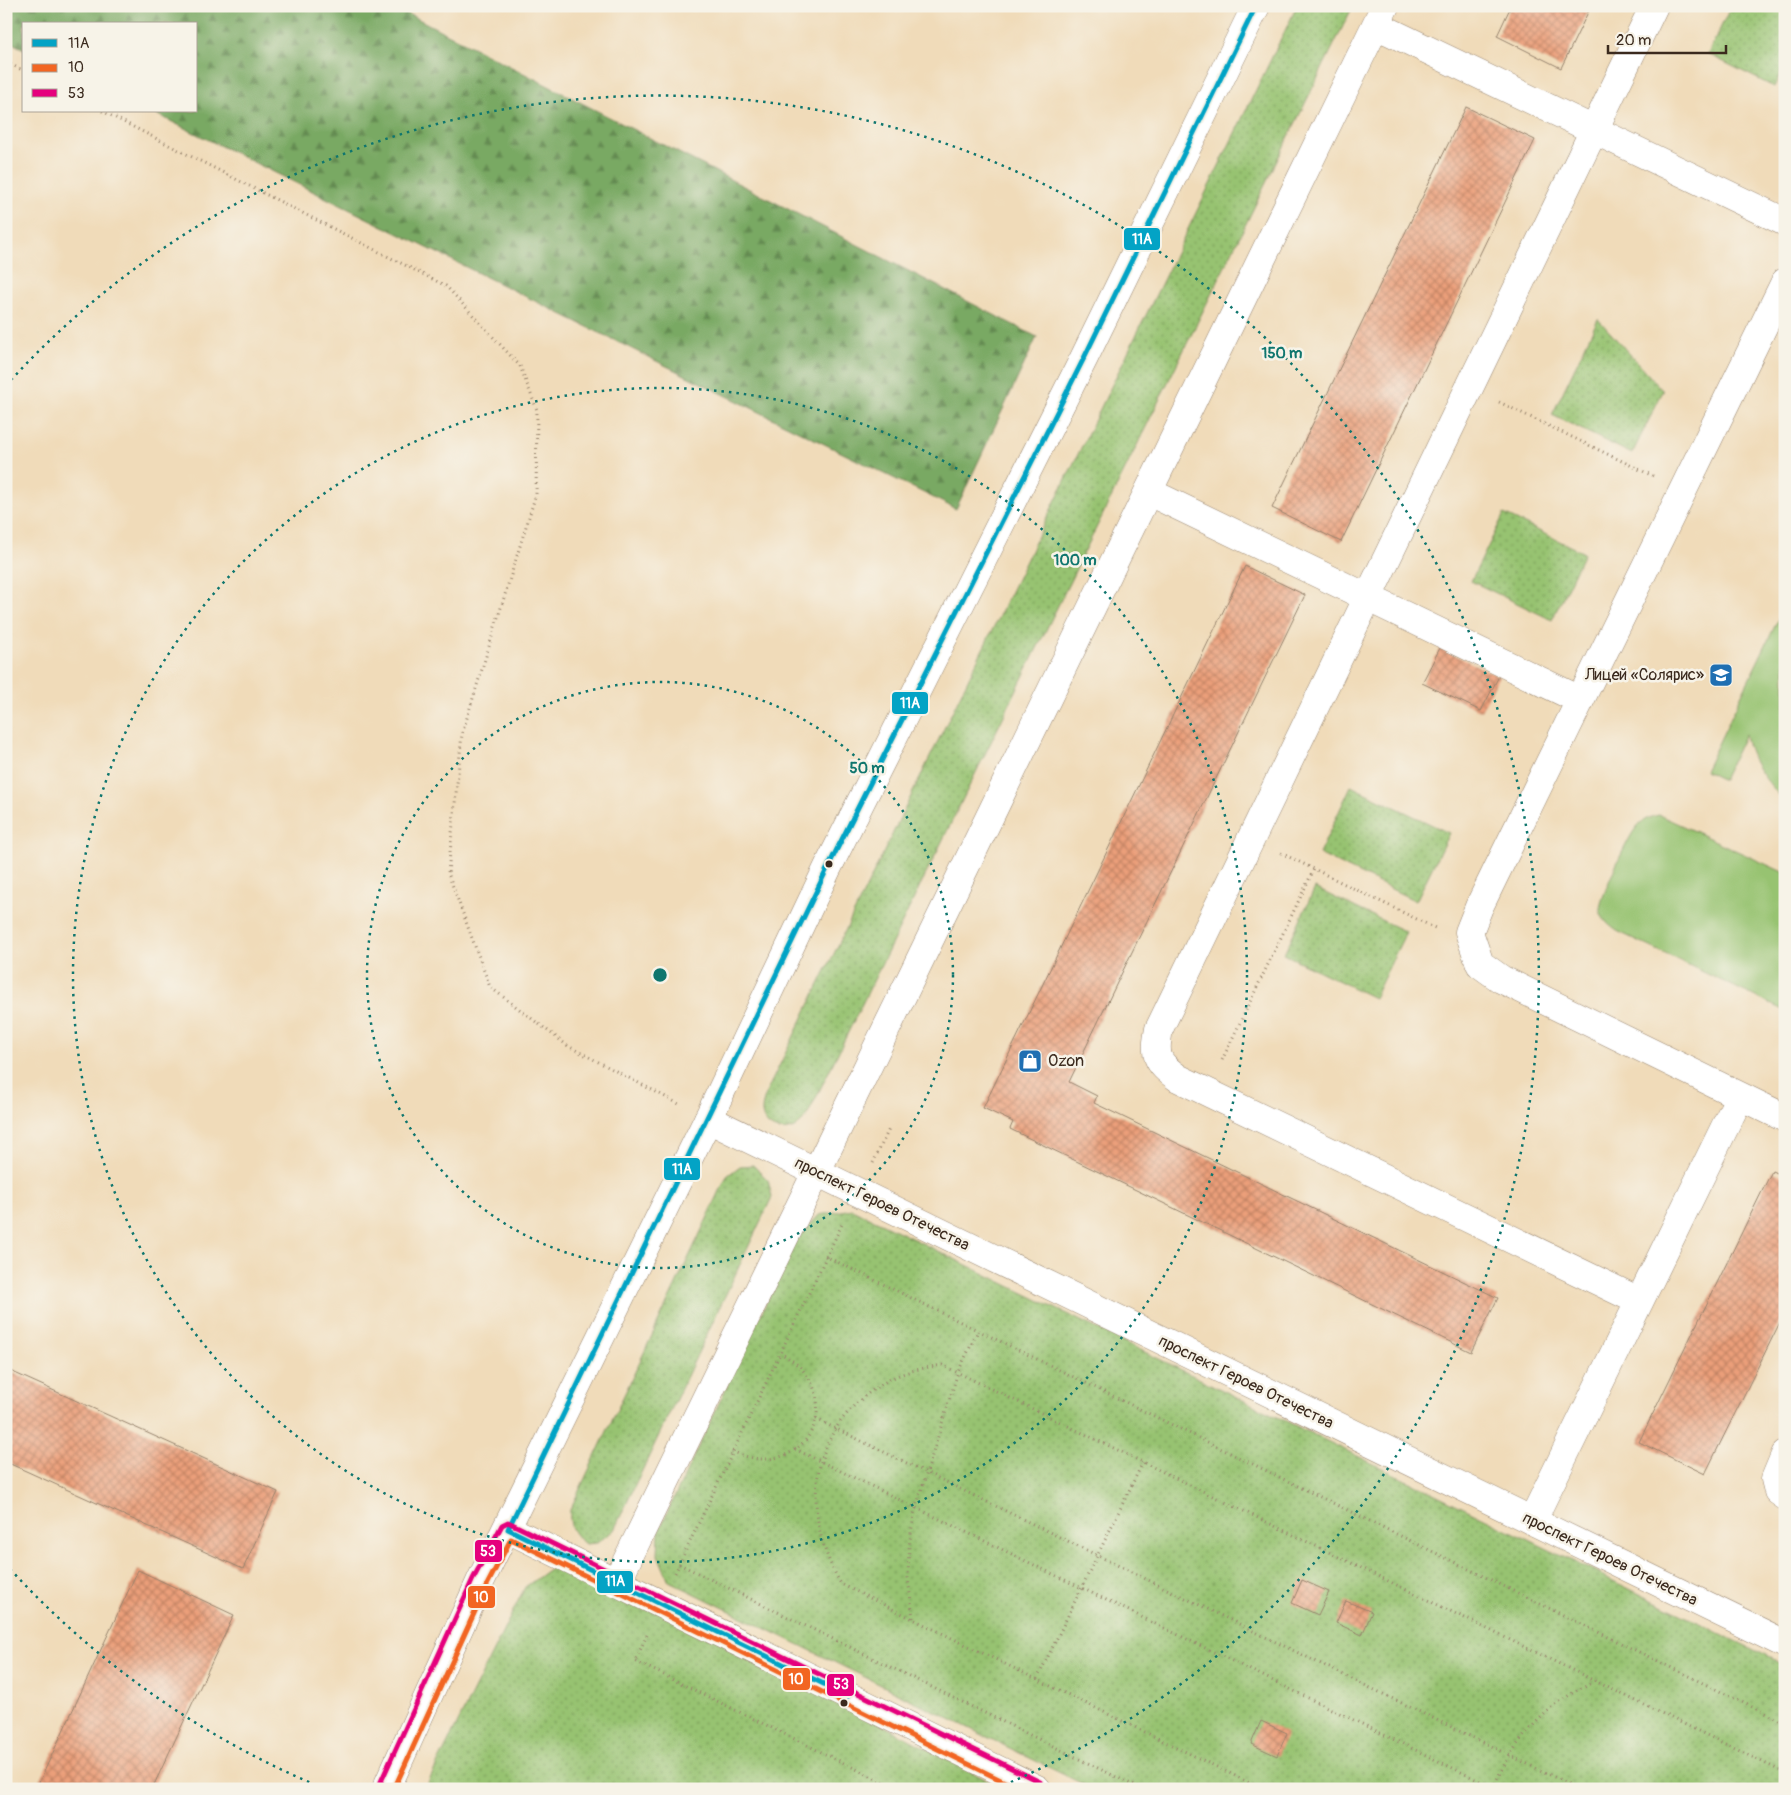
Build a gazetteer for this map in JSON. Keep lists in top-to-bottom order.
{
  "streets": {
    "street": ["проспект Героев Отечества"]
  },
  "places": {
    "school or university": ["Лицей «Солярис»"],
    "shop": ["Ozon"]
  },
  "lines": ["transit line 11А", "transit line 53", "transit line 10"],
  "legend": ["11А", "10", "53"],
  "scale_bar": "20 m",
  "rings": ["150 m", "100 m", "50 m"]
}
